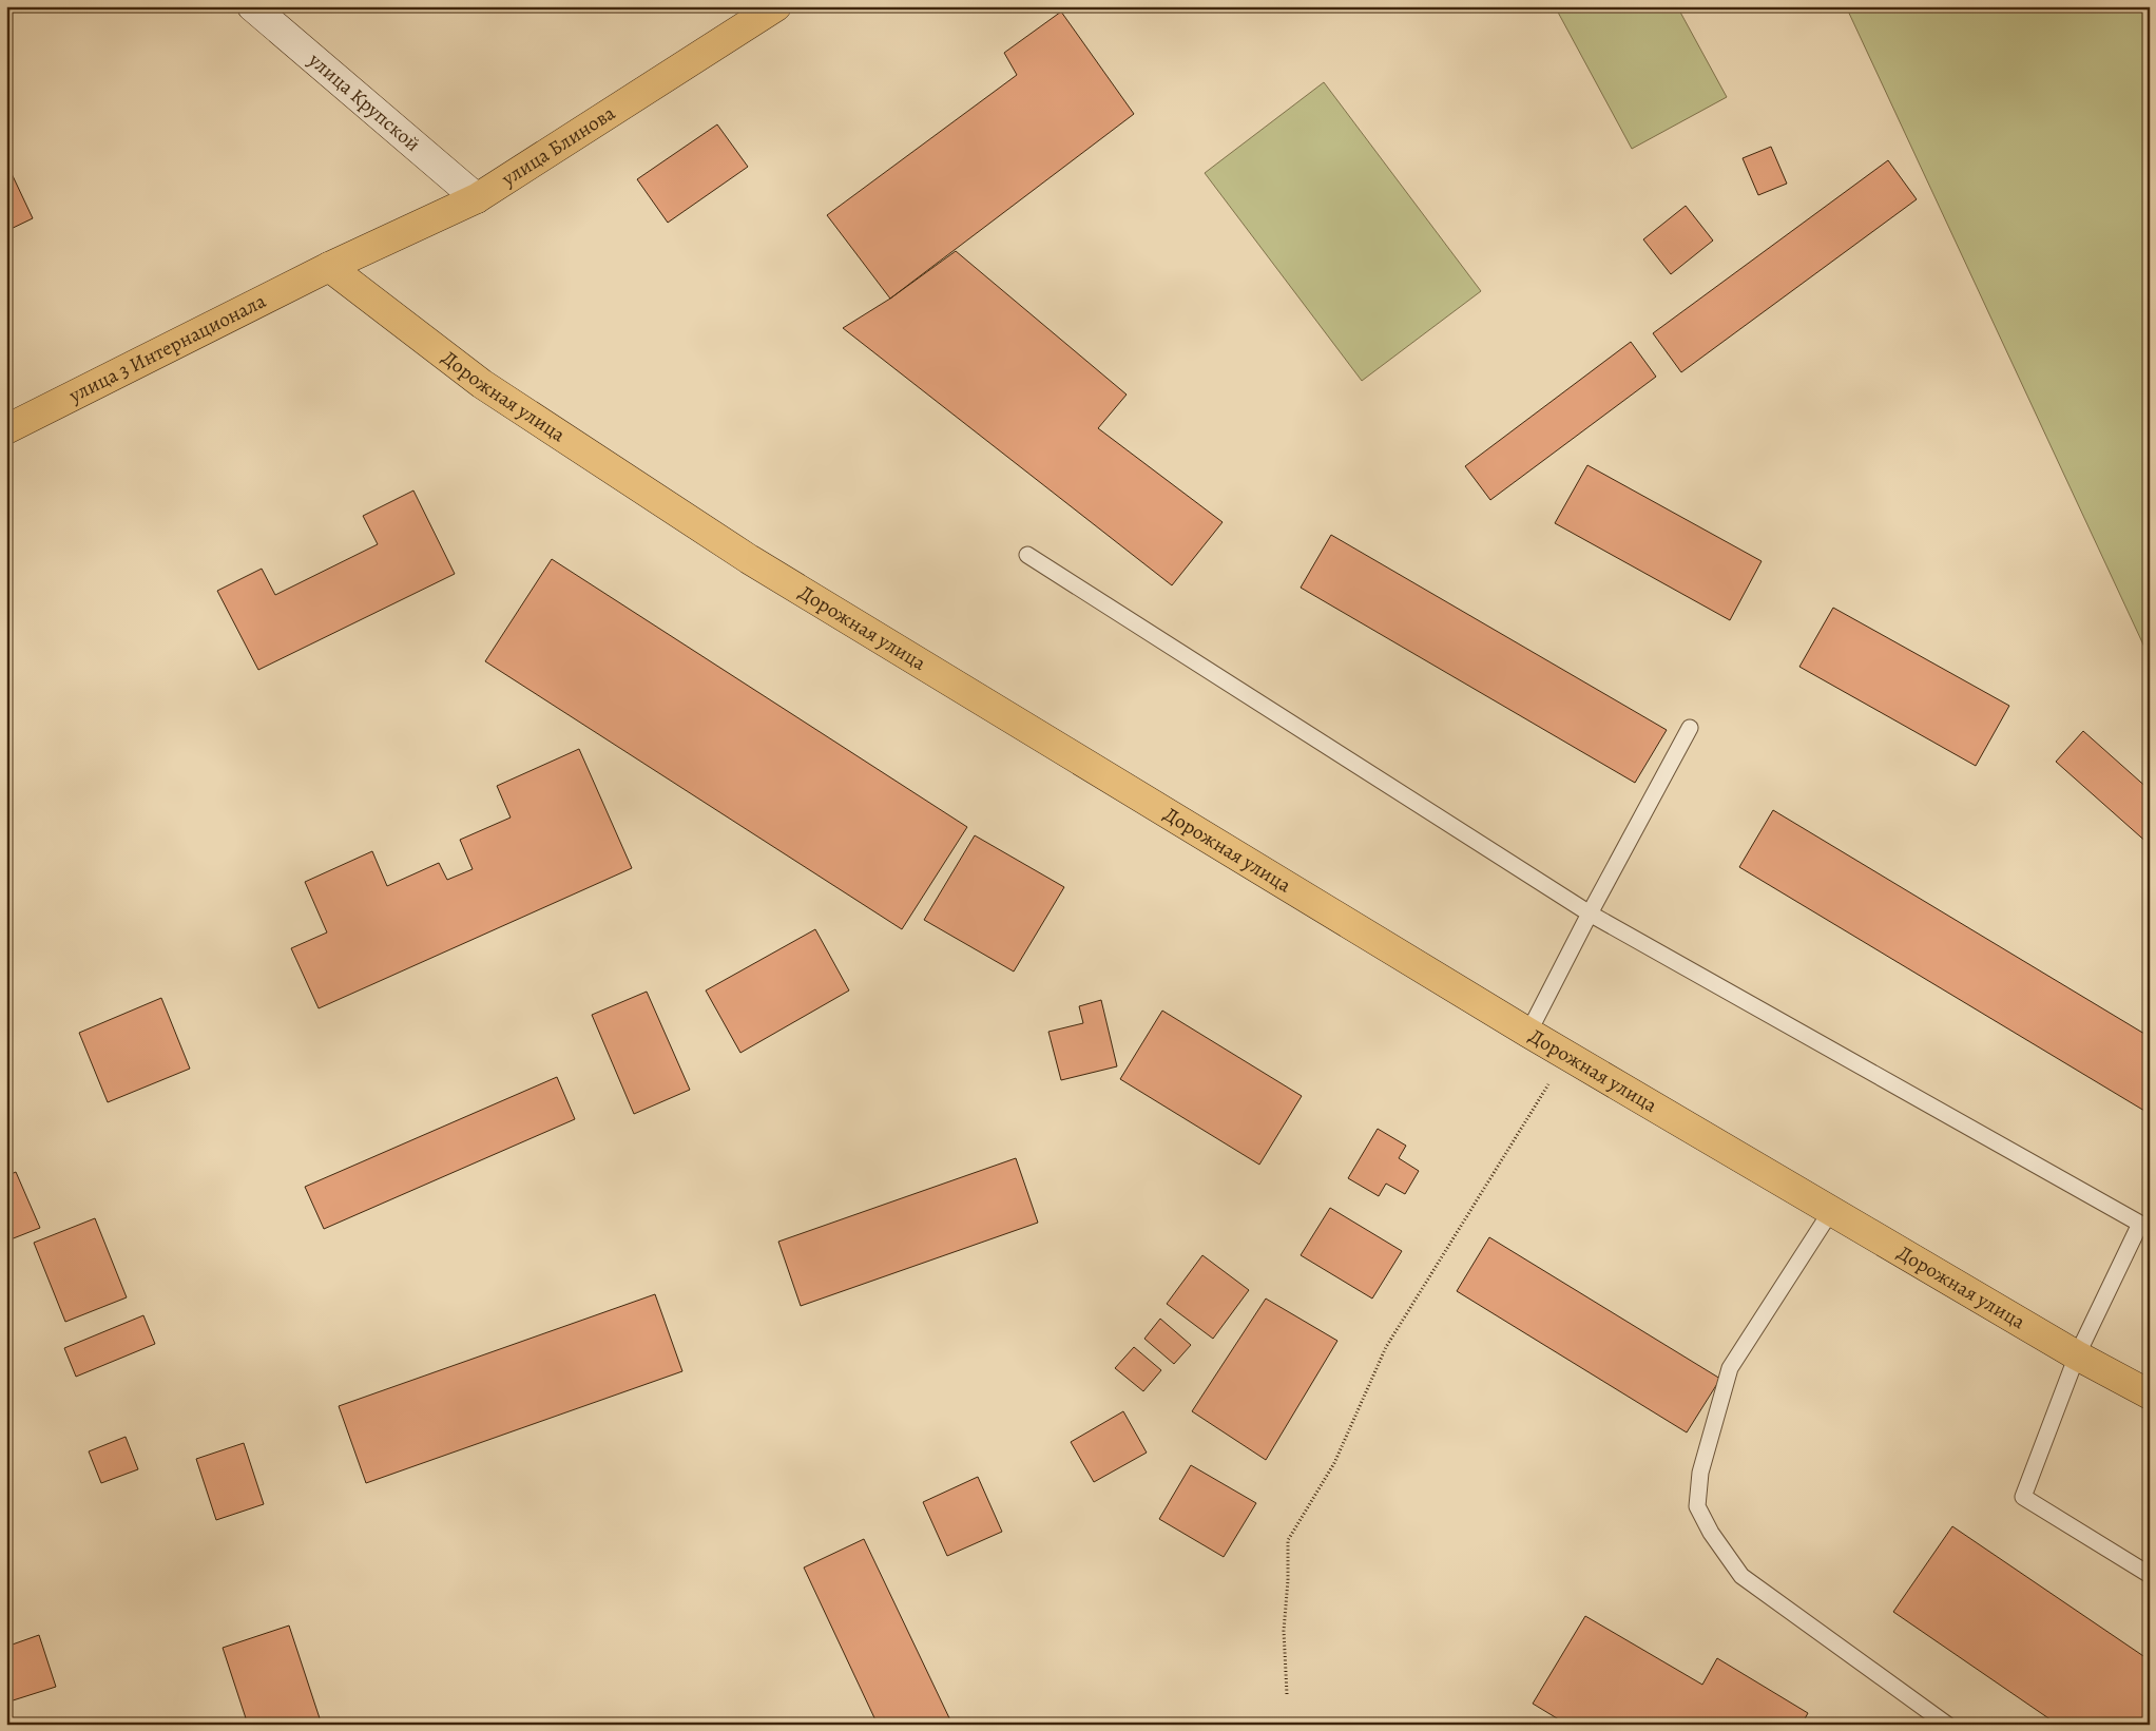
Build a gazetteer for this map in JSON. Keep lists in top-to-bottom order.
{
  "streets": {
    "main road": [
      "улица Крупской",
      "улица Блинова",
      "улица 3 Интернационала",
      "Дорожная улица"
    ]
  },
  "crossings": [
    ["улица Крупской", "улица Блинова"],
    ["улица Блинова", "улица 3 Интернационала"],
    ["улица Блинова", "Дорожная улица"],
    ["улица 3 Интернационала", "Дорожная улица"]
  ]
}
